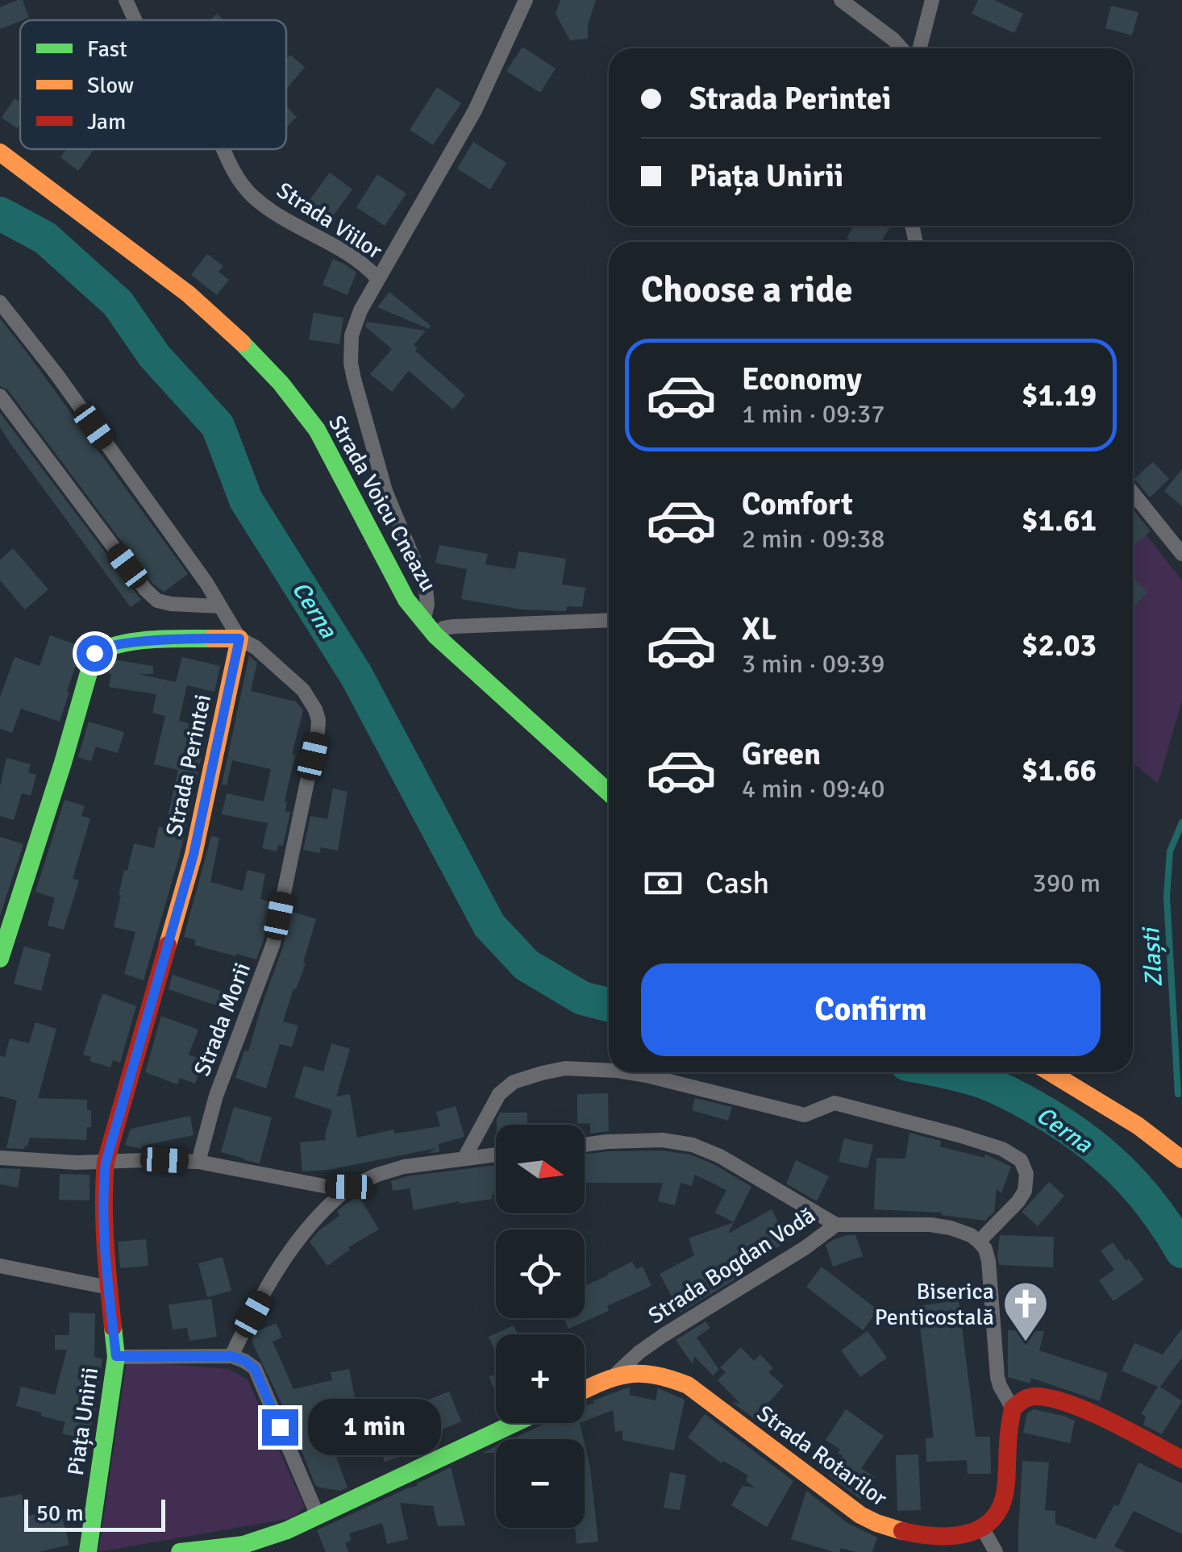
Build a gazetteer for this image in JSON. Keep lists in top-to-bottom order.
{
  "streets": {
    "street": [
      "Strada Viilor",
      "Strada Voicu Cneazu",
      "Strada Perintei",
      "Strada Morii",
      "Strada Bogdan Vodă",
      "Piața Unirii",
      "Strada Rotarilor"
    ]
  },
  "crossings": [
    ["Strada Viilor", "Strada Voicu Cneazu"],
    ["Strada Perintei", "Strada Morii"],
    ["Strada Perintei", "Piața Unirii"],
    ["Strada Bogdan Vodă", "Strada Rotarilor"]
  ],
  "water": ["Cerna", "Zlaști"],
  "places": {
    "church": ["Biserica Penticostală"]
  },
  "legend": ["Fast", "Slow", "Jam"],
  "scale_bar": "50 m",
  "north": "right",
  "page": {
    "banner": ["Strada Perintei", "Piața Unirii"],
    "heading": "Choose a ride",
    "list": [
      {
        "name": "Economy",
        "note": "1 min · 09:37",
        "value": "$1.19"
      },
      {
        "name": "Comfort",
        "note": "2 min · 09:38",
        "value": "$1.61"
      },
      {
        "name": "XL",
        "note": "3 min · 09:39",
        "value": "$2.03"
      },
      {
        "name": "Green",
        "note": "4 min · 09:40",
        "value": "$1.66"
      }
    ],
    "pay": ["Cash", "390 m"],
    "buttons": "Confirm",
    "map_buttons": ["+", "−"],
    "bubble": "1 min",
    "scale": "50 m"
  }
}
